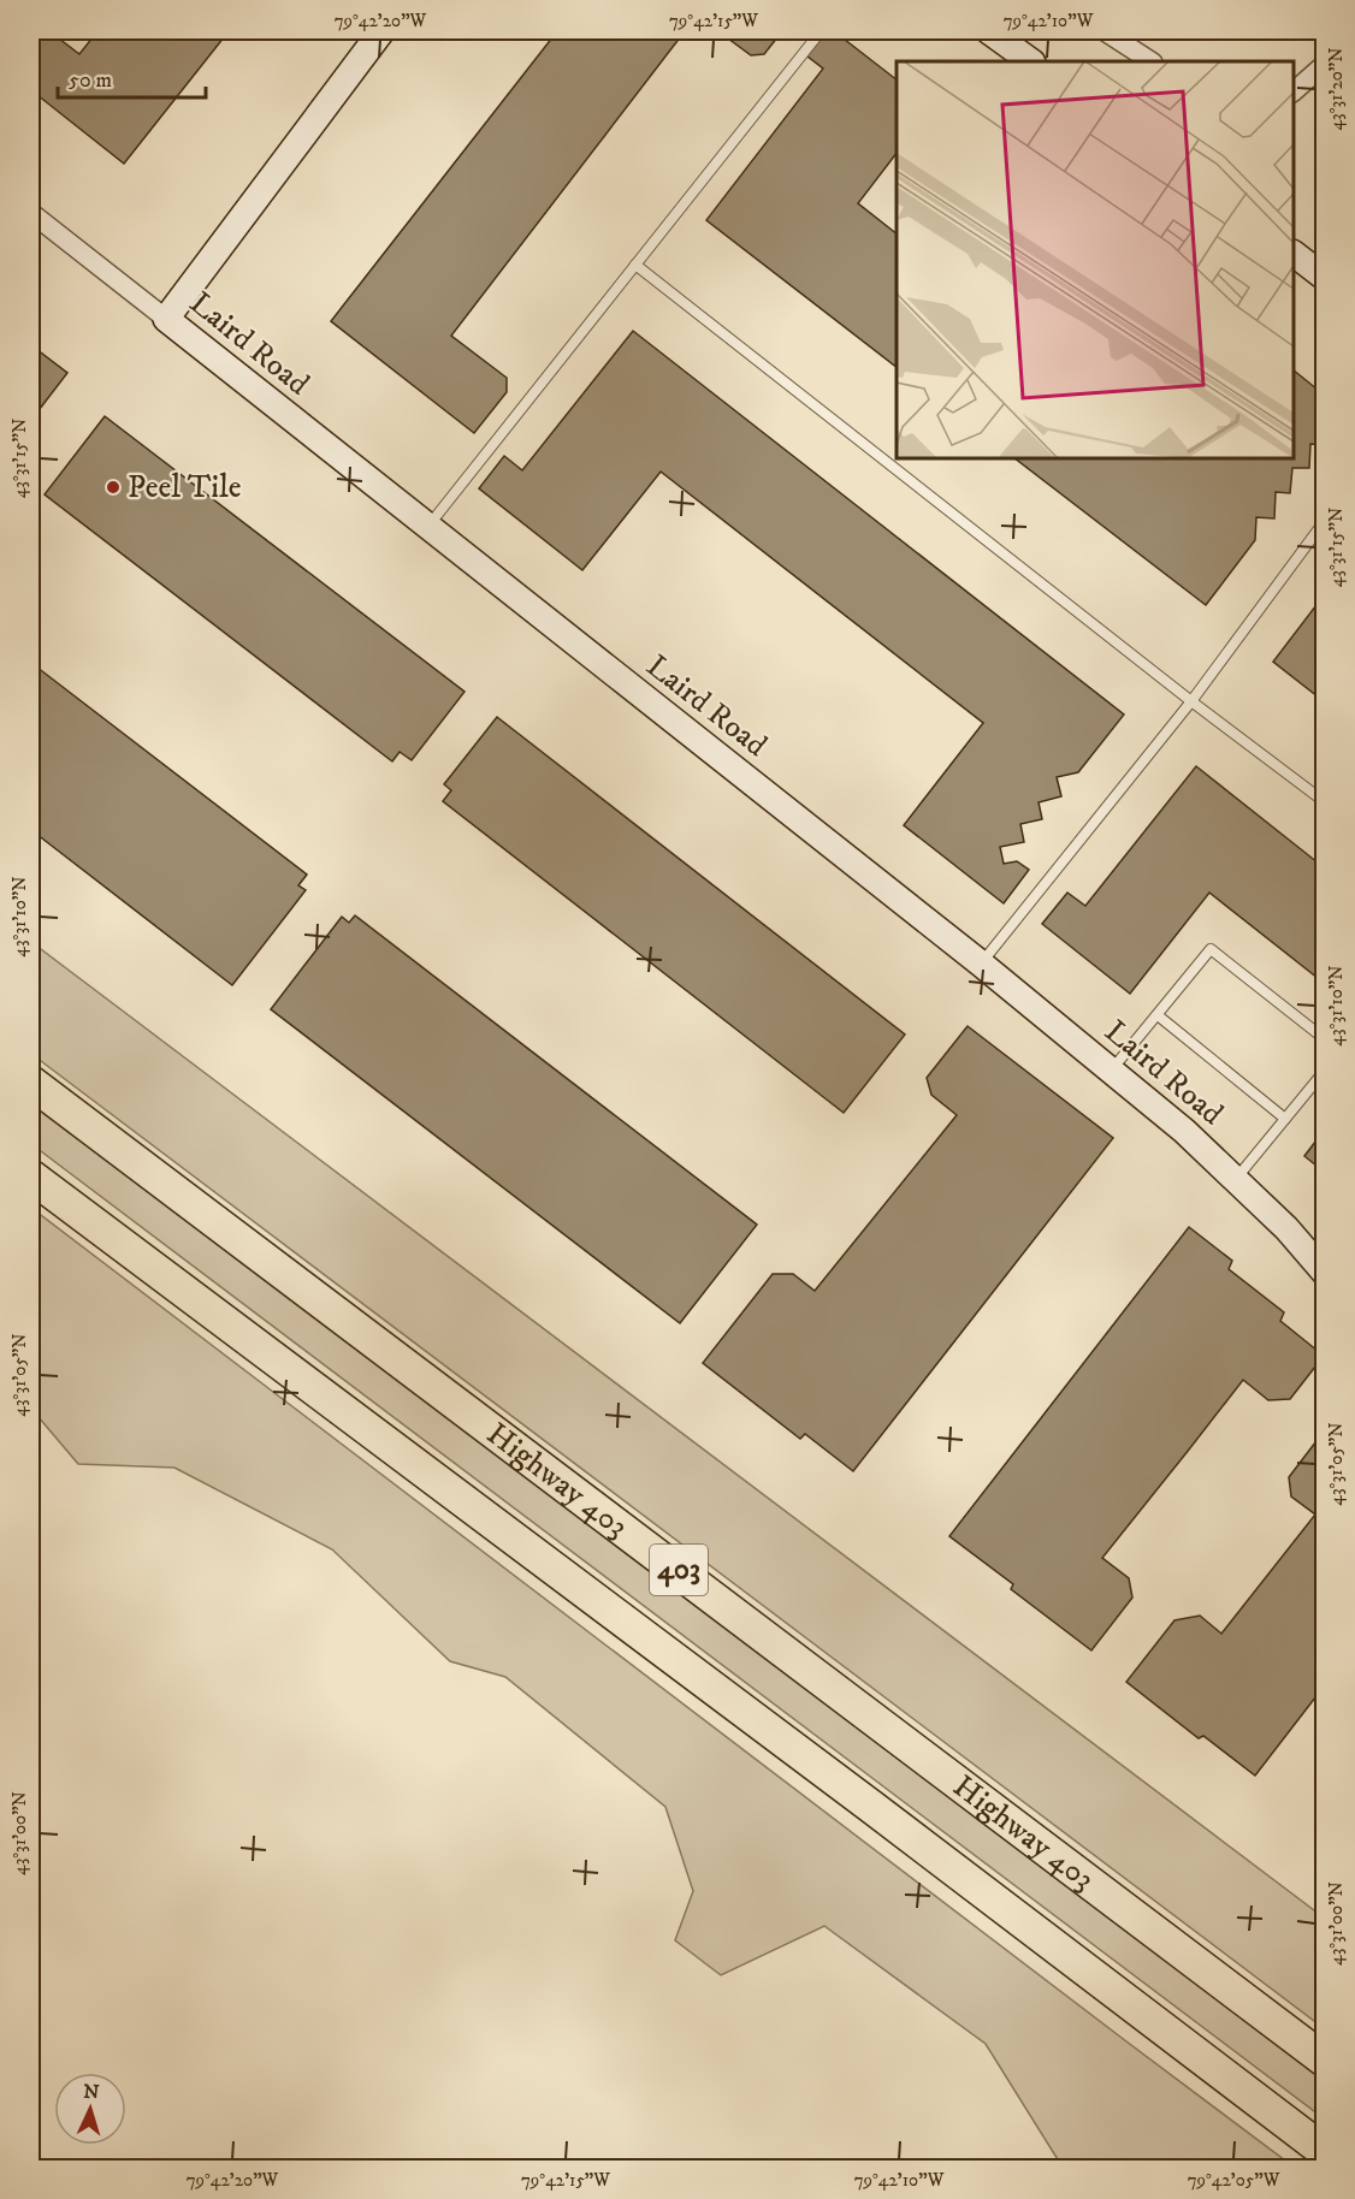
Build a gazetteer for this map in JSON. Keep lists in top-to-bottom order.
{
  "streets": {
    "highway": ["Highway 403", "403"],
    "street": ["Laird Road"]
  },
  "places": ["Peel Tile"],
  "scale_bar": "50 m",
  "north": "top",
  "coordinates": [
    "79°42'20\"W",
    "79°42'15\"W",
    "79°42'10\"W",
    "43°31'20\"N",
    "43°31'15\"N",
    "43°31'10\"N",
    "43°31'05\"N",
    "43°31'00\"N",
    "79°42'05\"W"
  ]
}
